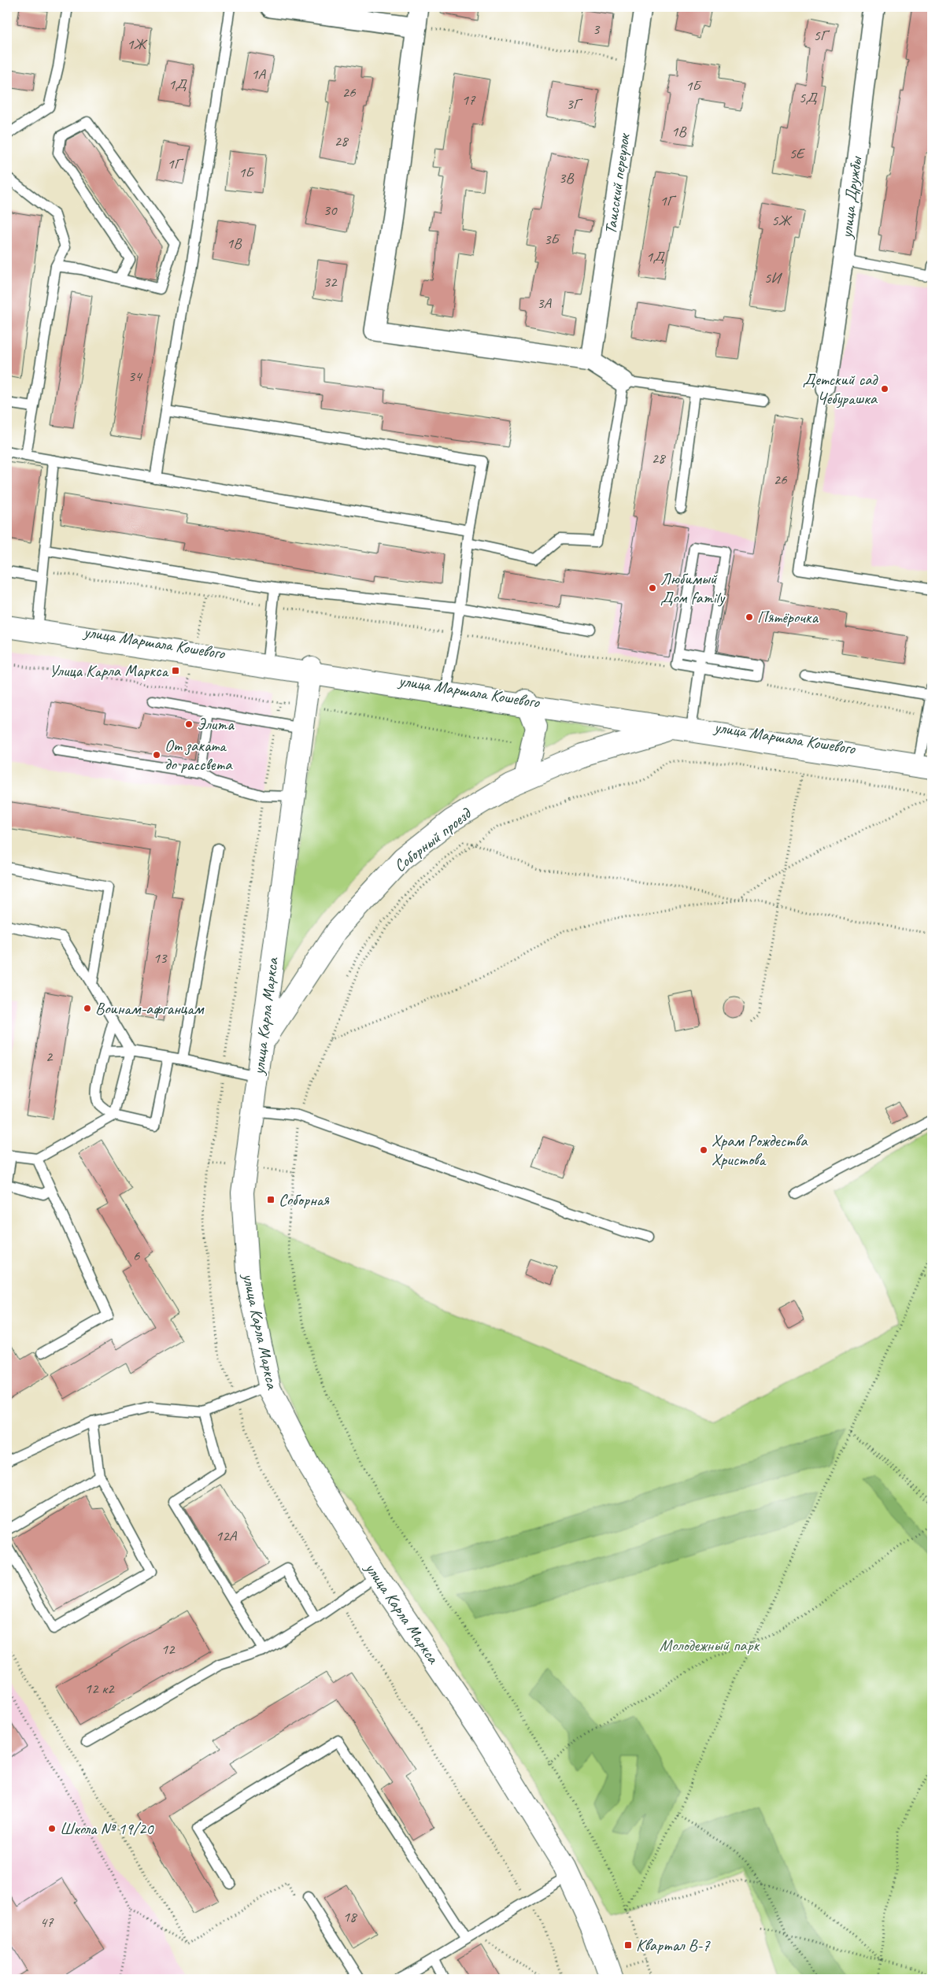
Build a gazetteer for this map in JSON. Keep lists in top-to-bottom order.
{
  "streets": {
    "street": [
      "Таисский переулок",
      "улица Дружбы",
      "улица Маршала Кошевого",
      "Соборный проезд",
      "улица Карла Маркса"
    ]
  },
  "crossings": [
    ["улица Маршала Кошевого", "Соборный проезд"],
    ["улица Маршала Кошевого", "улица Карла Маркса"],
    ["Соборный проезд", "улица Карла Маркса"]
  ],
  "parks": ["Молодежный парк"],
  "places": {
    "other": [
      "Детский сад Чебурашка",
      "Любимый Дом family",
      "Пятёрочка",
      "Элита",
      "От заката до рассвета",
      "Воинам-афганцам",
      "Храм Рождества Христова",
      "Школа № 19/20"
    ],
    "transit": ["Улица Карла Маркса", "Соборная", "Квартал В-7"]
  },
  "house_numbers": [
    "3",
    "5Г",
    "1Ж",
    "1А",
    "1Д",
    "1Б",
    "26",
    "5Д",
    "17",
    "3Г",
    "1В",
    "28",
    "5Е",
    "1Г",
    "1Б",
    "3В",
    "1Г",
    "30",
    "5Ж",
    "3Б",
    "1В",
    "1Д",
    "5И",
    "32",
    "3А",
    "34",
    "28",
    "26",
    "13",
    "2",
    "6",
    "12А",
    "12",
    "12 к2",
    "18",
    "47"
  ]
}
